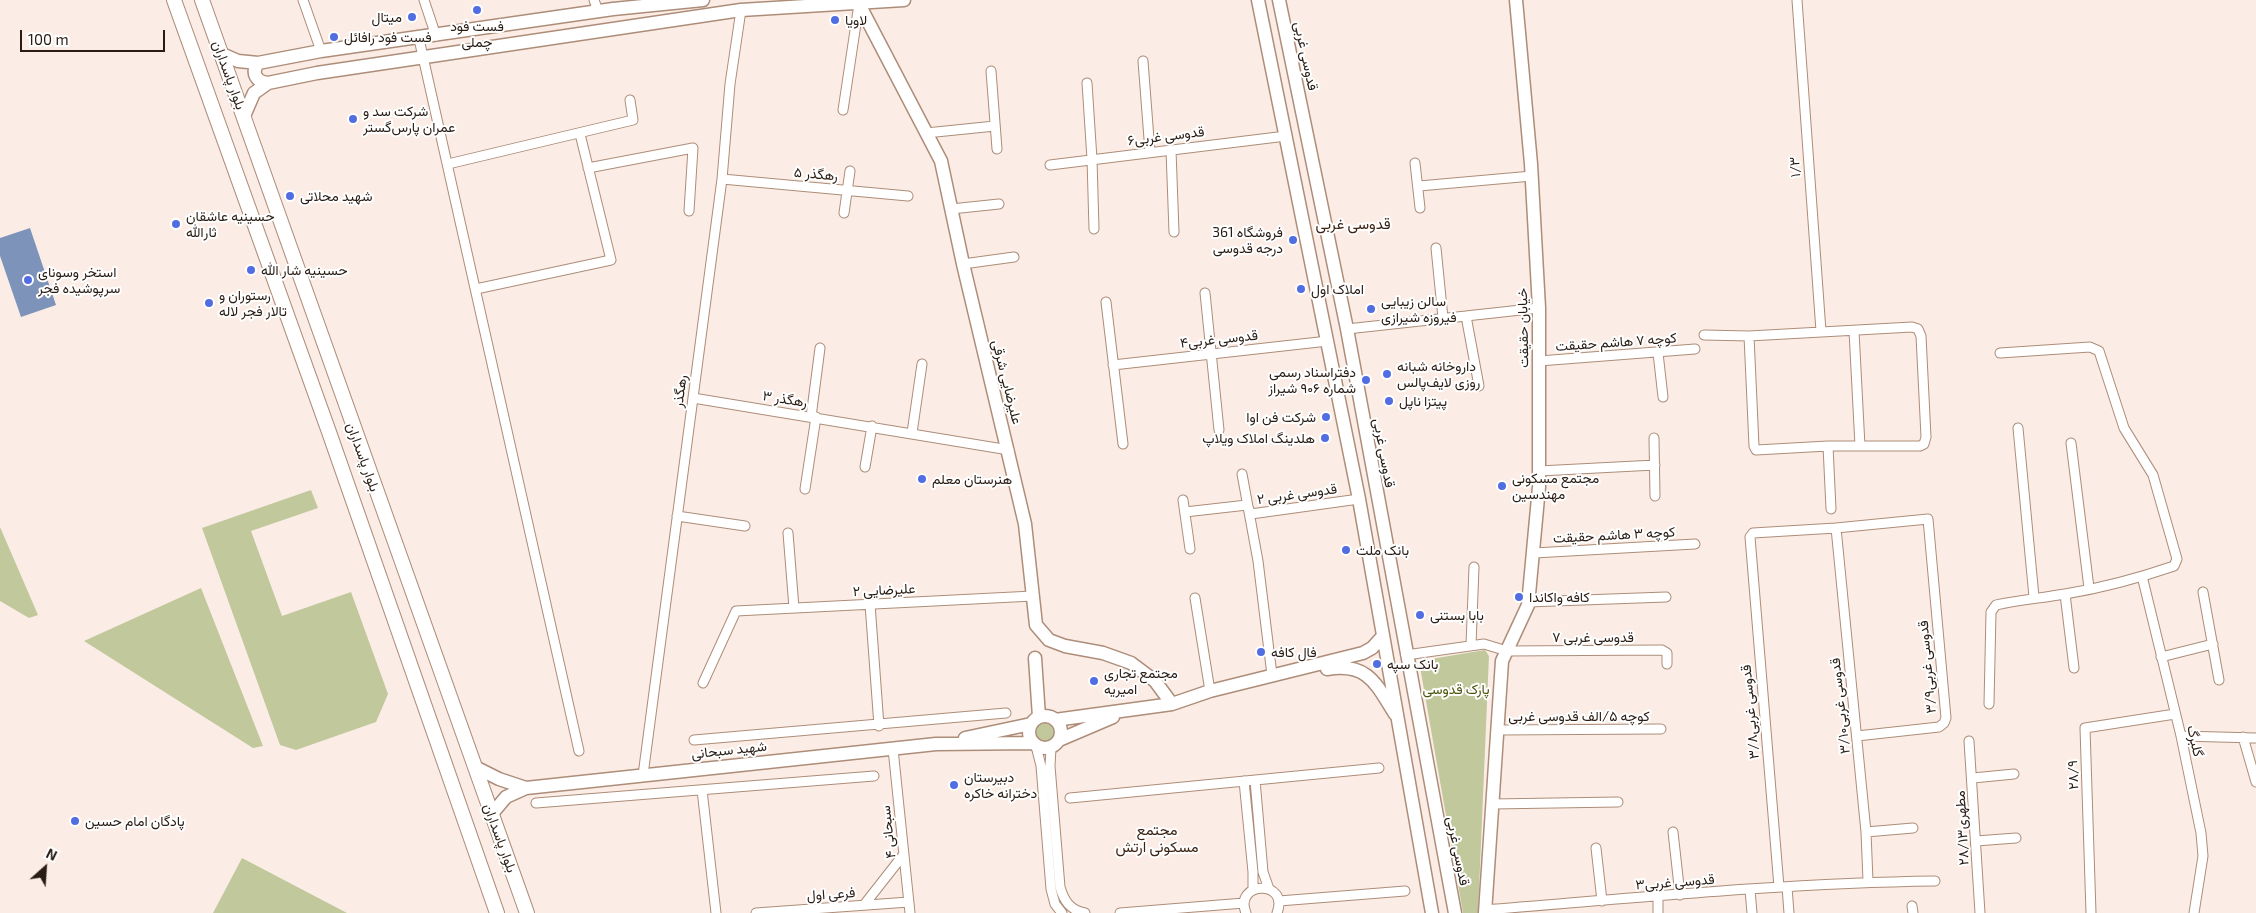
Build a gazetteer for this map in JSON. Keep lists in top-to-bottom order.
{
  "streets": {
    "main road": ["بلوار پاسداران"],
    "street": [
      "قدوسی غربی",
      "قدوسی غربی۶",
      "۱/۳",
      "۵ رهگذر",
      "خیابان حقیقت",
      "قدوسی غربی۴",
      "کوچه ۷ هاشم حقیقت",
      "علیرضایی شرقی",
      "رهگذر",
      "۳ رهگذر",
      "۲ قدوسی غربی",
      "کوچه ۳ هاشم حقیقت",
      "۲ علیرضایی",
      "۷ قدوسی غربی",
      "قدوسی غربی۳/۹",
      "قدوسی غربی۳/۱۰",
      "قدوسی غربی۳/۸",
      "کوچه ۵/الف قدوسی غربی",
      "گلبرگ",
      "شهید سبحانی",
      "۲۸/۹",
      "مطهری۲۸/۱۳",
      "سبحانی ۴",
      "قدوسی غربی۳",
      "فرعی اول"
    ]
  },
  "crossings": [
    ["۵ رهگذر", "رهگذر"],
    ["خیابان حقیقت", "کوچه ۷ هاشم حقیقت"],
    ["خیابان حقیقت", "کوچه ۳ هاشم حقیقت"],
    ["خیابان حقیقت", "۷ قدوسی غربی"],
    ["خیابان حقیقت", "کوچه ۵/الف قدوسی غربی"],
    ["خیابان حقیقت", "قدوسی غربی۳"],
    ["علیرضایی شرقی", "۳ رهگذر"],
    ["علیرضایی شرقی", "۲ علیرضایی"],
    ["رهگذر", "۳ رهگذر"],
    ["رهگذر", "شهید سبحانی"],
    ["قدوسی غربی۳/۹", "قدوسی غربی۳/۱۰"],
    ["قدوسی غربی۳/۹", "قدوسی غربی۳/۸"],
    ["قدوسی غربی۳/۱۰", "قدوسی غربی۳/۸"],
    ["قدوسی غربی۳/۱۰", "قدوسی غربی۳"],
    ["قدوسی غربی۳/۸", "قدوسی غربی۳"],
    ["گلبرگ", "۲۸/۹"],
    ["شهید سبحانی", "سبحانی ۴"],
    ["سبحانی ۴", "فرعی اول"]
  ],
  "districts": ["قدوسی غربی", "مجتمع مسکونی ارتش"],
  "parks": ["پارک قدوسی"],
  "places": [
    "فست فود چملی",
    "میتال",
    "لاویا",
    "فست فود رافائل",
    "شرکت سد و عمران پارس‌گستر",
    "شهید محلاتی",
    "حسینیه عاشقان ثارالله",
    "فروشگاه 361 درجه قدوسی",
    "حسینیه شار الله",
    "استخر وسونای سرپوشیده فجر",
    "املاک اول",
    "رستوران و تالار فجر لاله",
    "سالن زیبایی فیروزه شیرازی",
    "داروخانه شبانه روزی لایف‌پالس",
    "دفتراسناد رسمی شماره ۹۰۶ شیراز",
    "پیتزا ناپل",
    "شرکت فن اوا",
    "هلدینگ املاک ویلاپ",
    "هنرستان معلم",
    "مجتمع مسکونی مهندسین",
    "بانک ملت",
    "کافه واکاندا",
    "بابا بستنی",
    "فال کافه",
    "بانک سپه",
    "مجتمع تجاری امیریه",
    "دبیرستان دخترانه خاکره",
    "پادگان امام حسین"
  ],
  "scale_bar": "100 m",
  "north": "top right"
}
